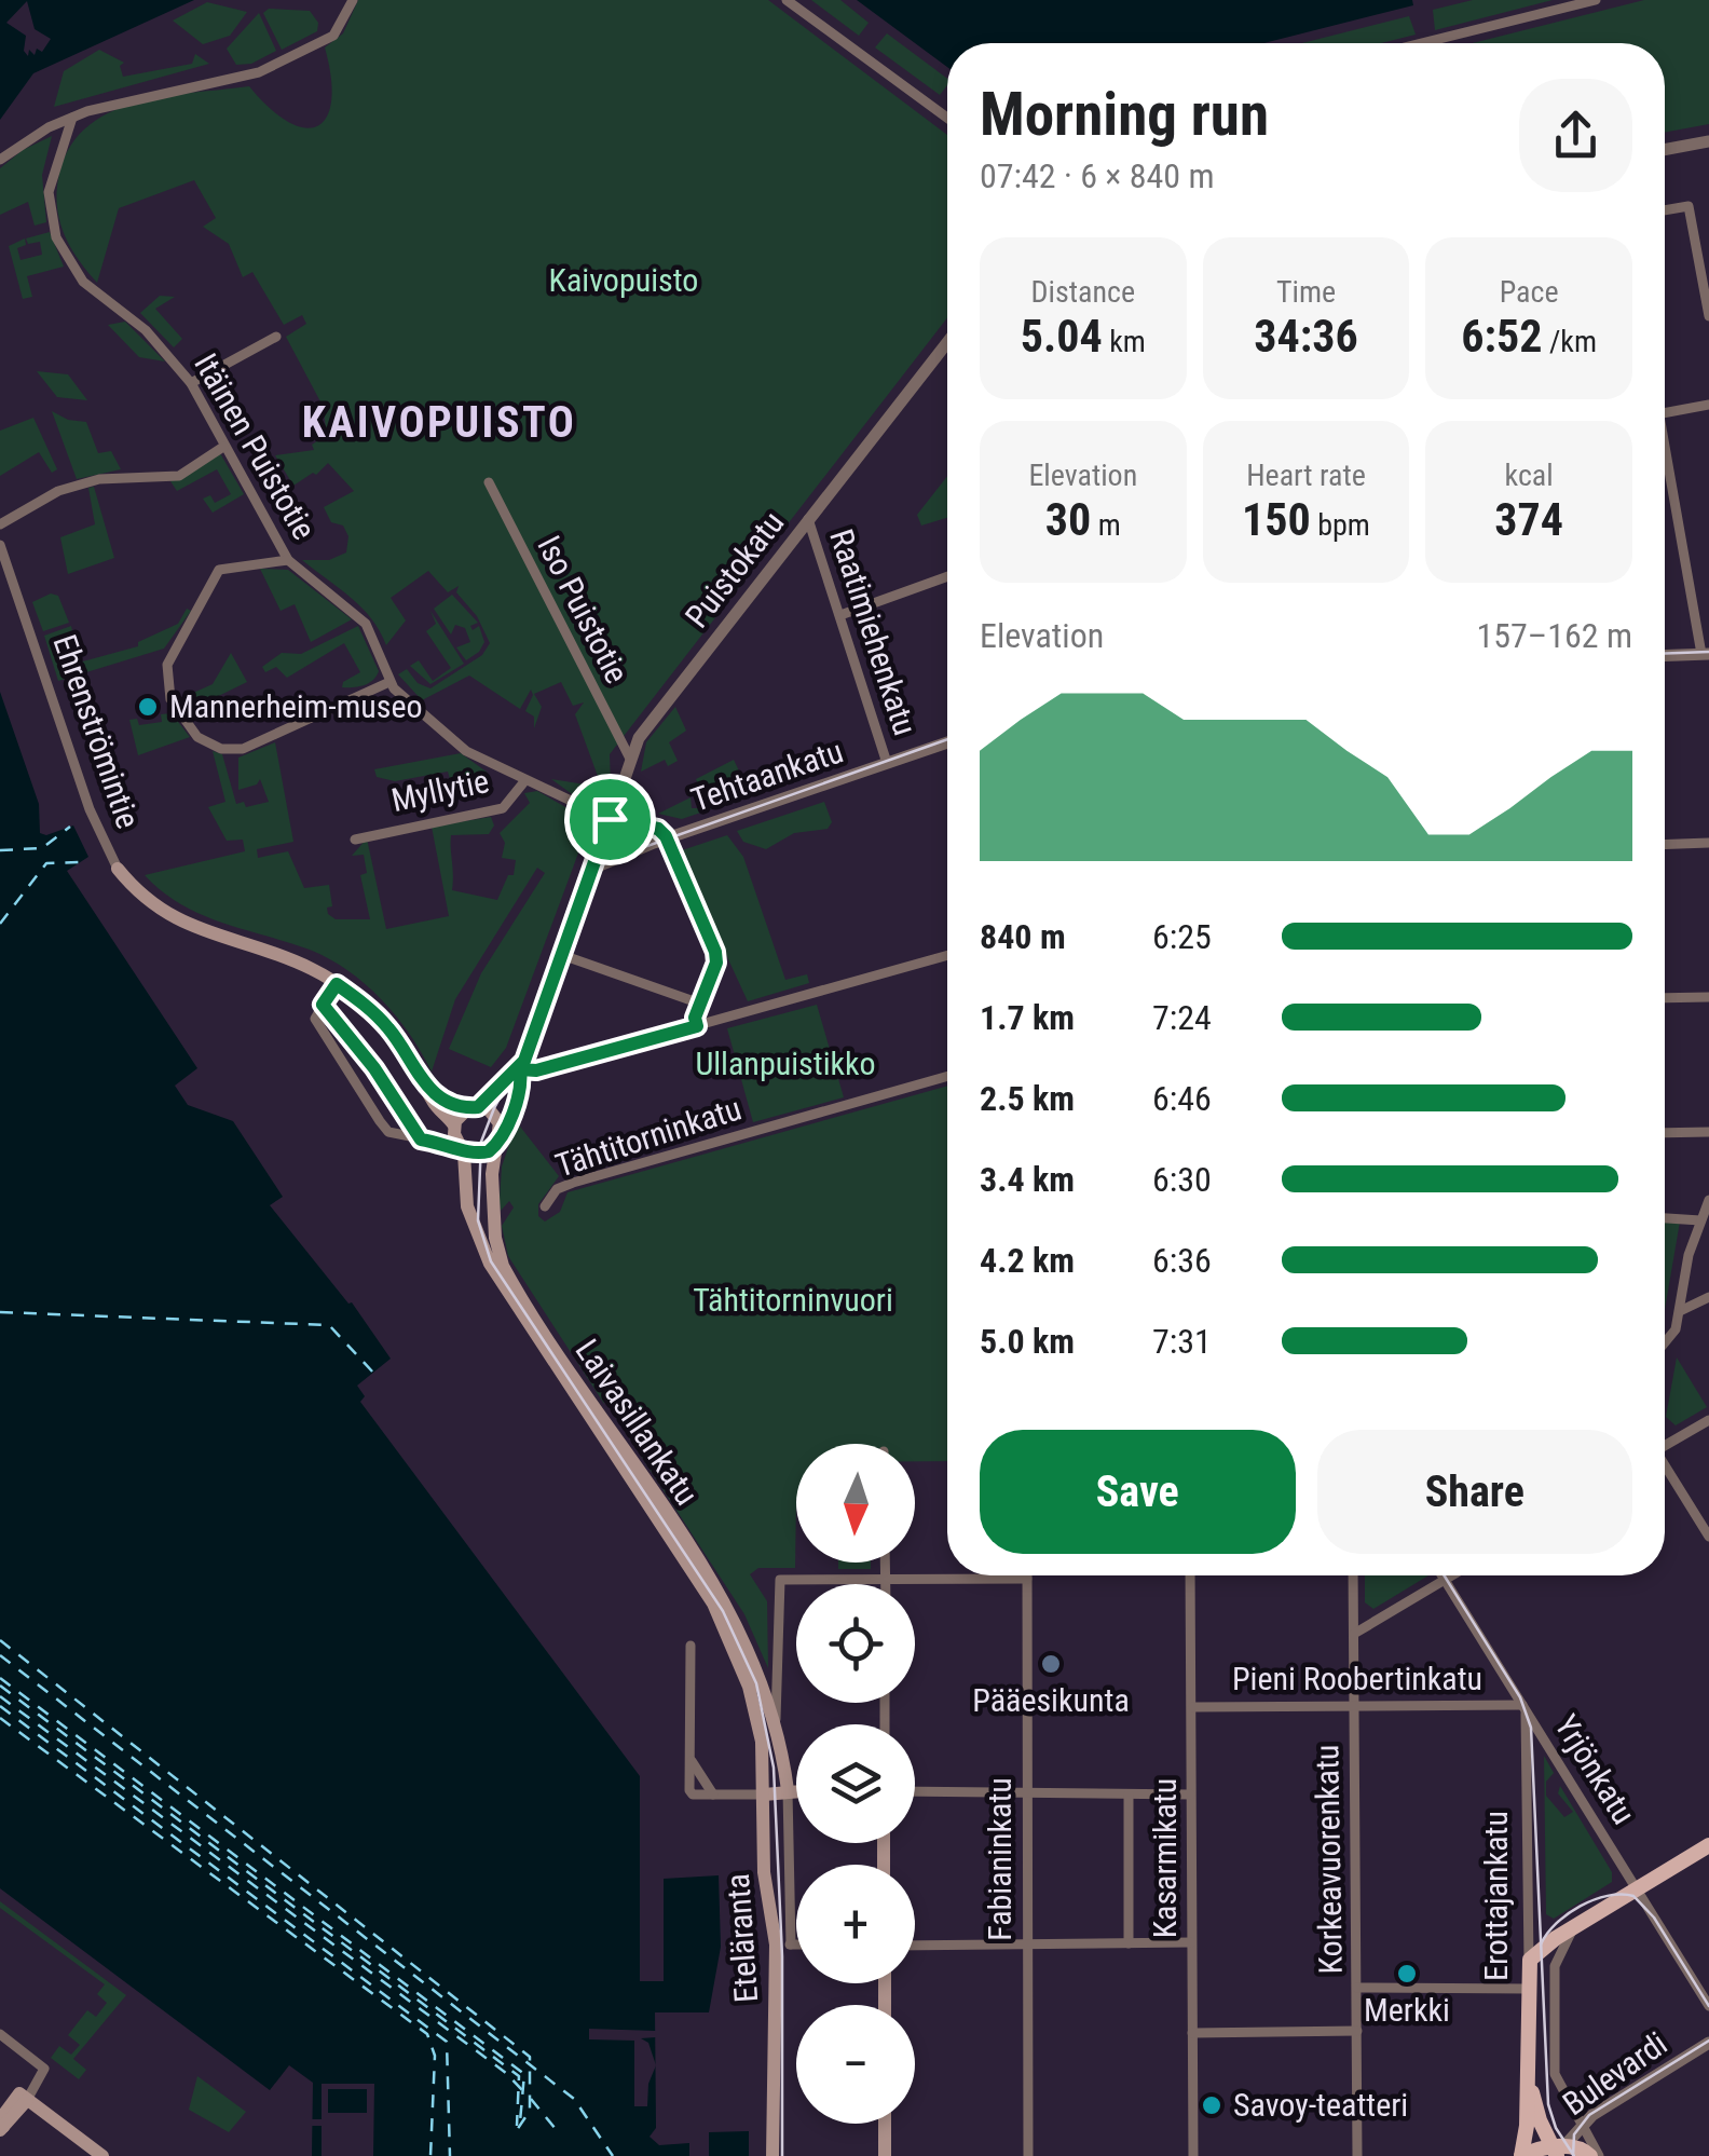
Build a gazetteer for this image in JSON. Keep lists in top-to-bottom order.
{
  "streets": {
    "main road": [
      "Ehrenströmintie",
      "Laivasillankatu",
      "Erottajankatu",
      "Eteläranta"
    ],
    "street": [
      "Itäinen Puistotie",
      "Puistokatu",
      "Iso Puistotie",
      "Raatimiehenkatu",
      "Tehtaankatu",
      "Myllytie",
      "Tähtitorninkatu",
      "Pieni Roobertinkatu",
      "Yrjönkatu",
      "Kasarmikatu",
      "Fabianinkatu",
      "Korkeavuorenkatu",
      "Bulevardi"
    ]
  },
  "crossings": [
    ["Puistokatu", "Iso Puistotie"],
    ["Puistokatu", "Raatimiehenkatu"],
    ["Puistokatu", "Tehtaankatu"],
    ["Puistokatu", "Laivasillankatu"],
    ["Raatimiehenkatu", "Tehtaankatu"],
    ["Ehrenströmintie", "Laivasillankatu"],
    ["Tehtaankatu", "Laivasillankatu"],
    ["Laivasillankatu", "Eteläranta"],
    ["Pieni Roobertinkatu", "Yrjönkatu"],
    ["Pieni Roobertinkatu", "Kasarmikatu"],
    ["Pieni Roobertinkatu", "Korkeavuorenkatu"],
    ["Pieni Roobertinkatu", "Erottajankatu"],
    ["Yrjönkatu", "Erottajankatu"],
    ["Erottajankatu", "Bulevardi"]
  ],
  "districts": ["KAIVOPUISTO"],
  "parks": ["Kaivopuisto", "Ullanpuistikko", "Tähtitorninvuori"],
  "places": [
    "Mannerheim-museo",
    "Pääesikunta",
    "Merkki",
    "Savoy-teatteri"
  ],
  "north": "bottom",
  "page": {
    "heading": ["Morning run", "07:42 · 6 × 840 m"],
    "stats": [
      ["Distance", "5.04 km"],
      ["Time", "34:36"],
      ["Pace", "6:52 /km"],
      ["Elevation", "30 m"],
      ["Heart rate", "150 bpm"],
      ["kcal", "374"]
    ],
    "chart": ["Elevation", "157–162 m"],
    "list": [
      {
        "name": "840 m",
        "note": "6:25"
      },
      {
        "name": "1.7 km",
        "note": "7:24"
      },
      {
        "name": "2.5 km",
        "note": "6:46"
      },
      {
        "name": "3.4 km",
        "note": "6:30"
      },
      {
        "name": "4.2 km",
        "note": "6:36"
      },
      {
        "name": "5.0 km",
        "note": "7:31"
      }
    ],
    "buttons": ["Save", "Share"],
    "map_buttons": ["+", "−"]
  }
}
